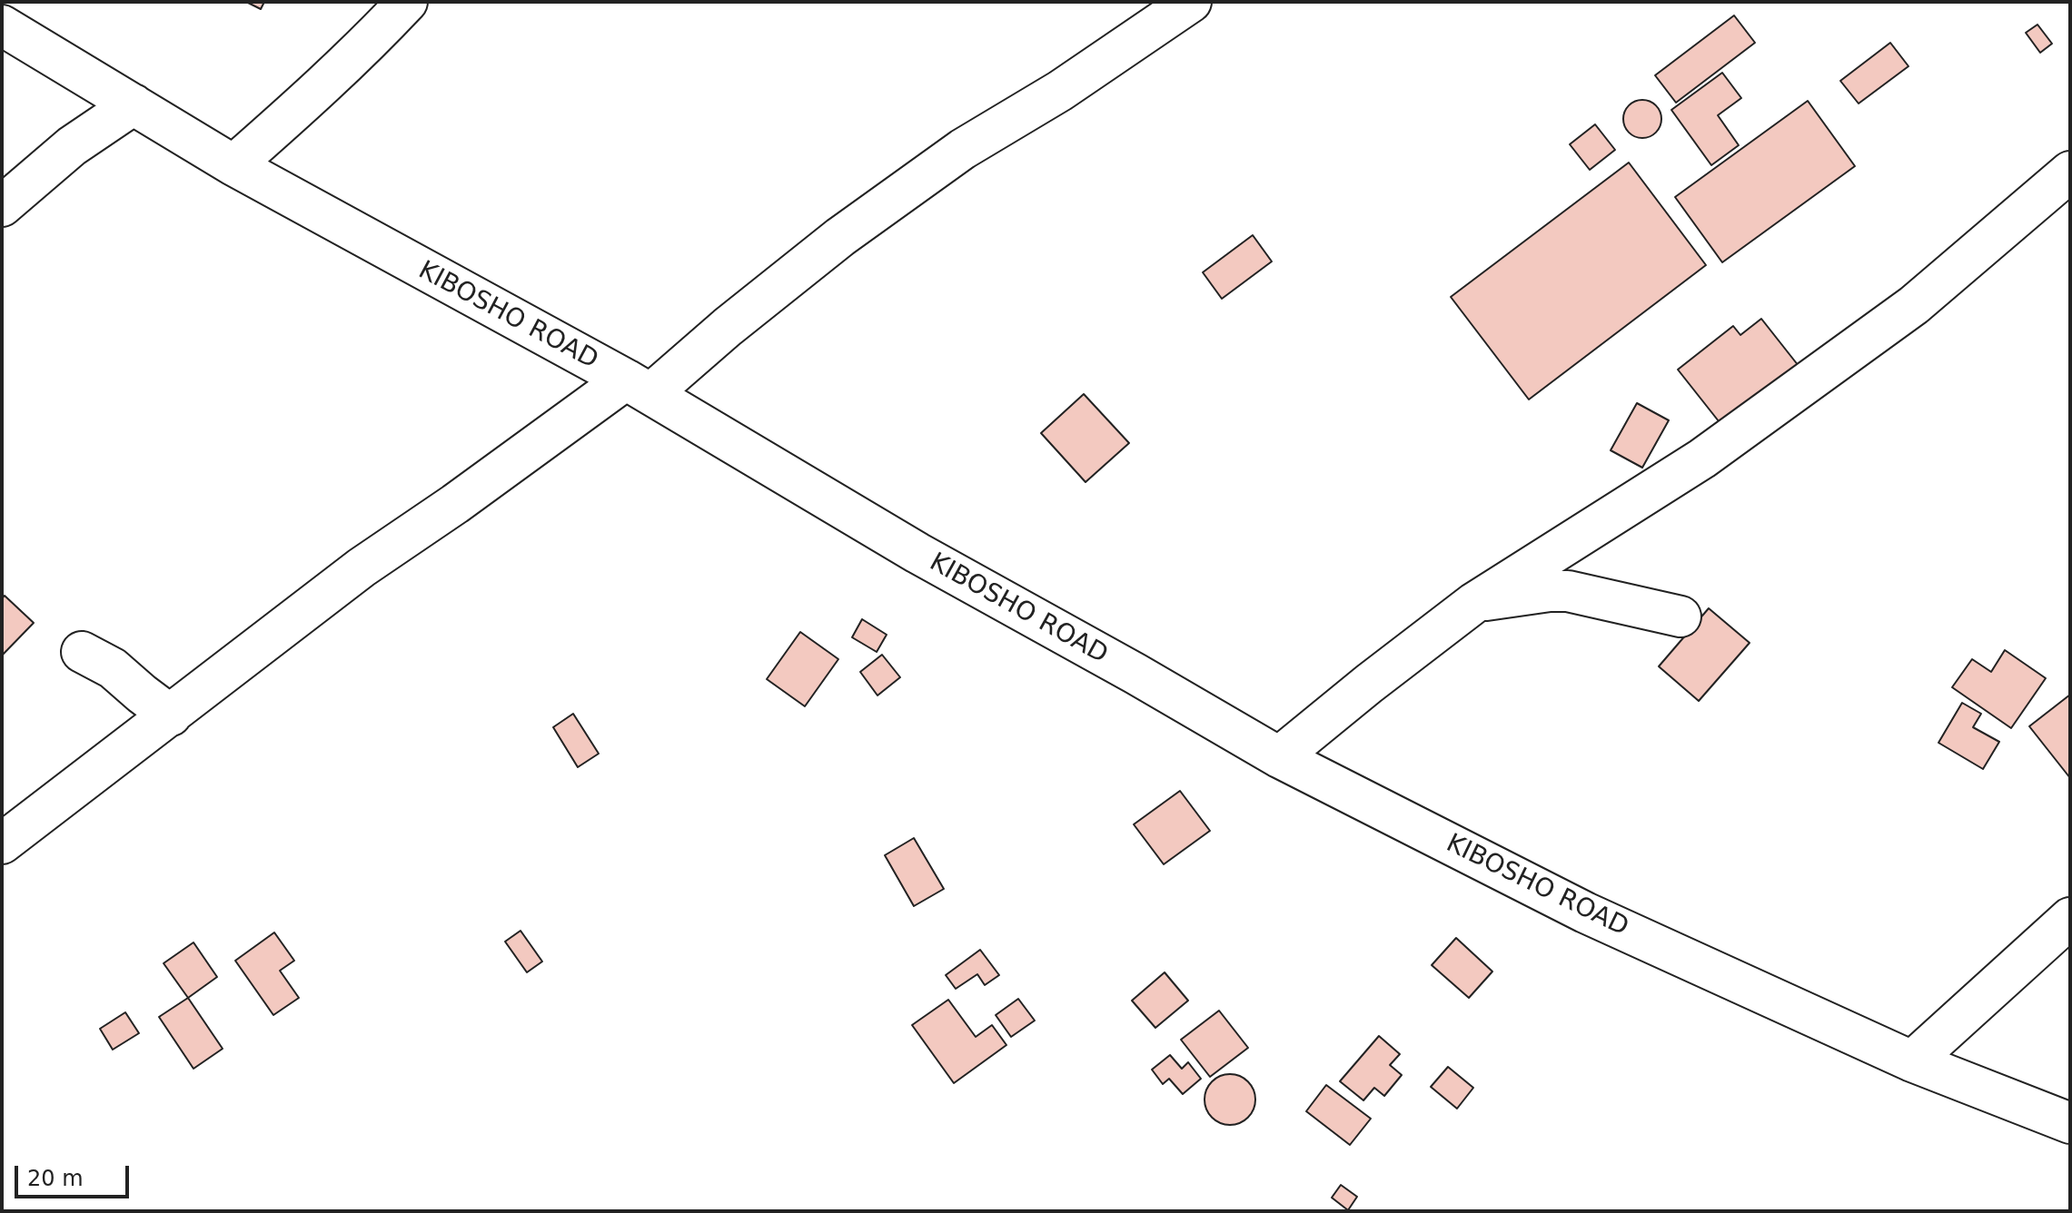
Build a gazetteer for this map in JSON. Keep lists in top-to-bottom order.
{
  "streets": {
    "street": ["KIBOSHO ROAD"]
  },
  "scale_bar": "20 m"
}
